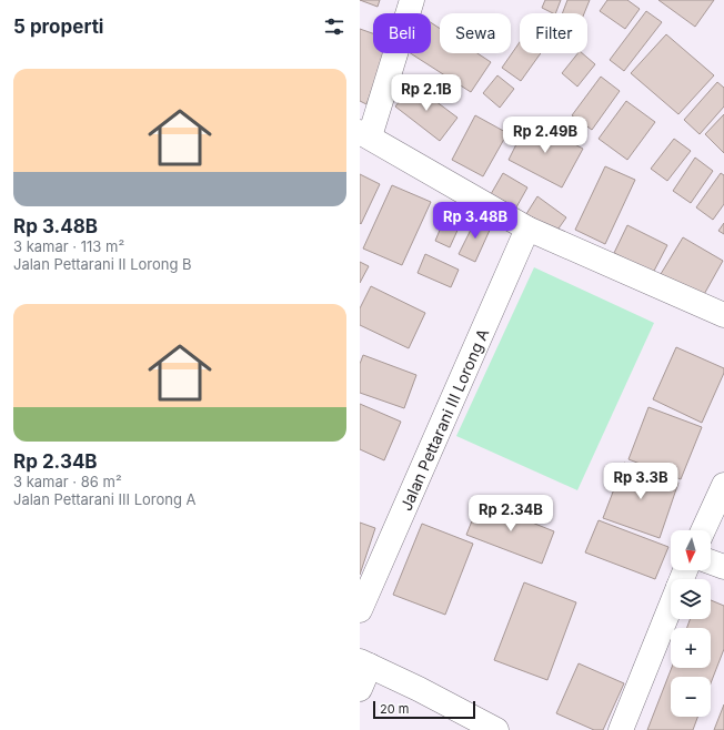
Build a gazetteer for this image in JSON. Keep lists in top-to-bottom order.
{
  "streets": {
    "street": ["Jalan Pettarani III Lorong A"]
  },
  "scale_bar": "20 m",
  "north": "bottom",
  "page": {
    "heading": "5 properti",
    "chip": ["Beli", "Sewa", "Filter"],
    "list": [
      {
        "name": "Rp 3.48B",
        "note": "3 kamar · 113 m² · Jalan Pettarani II Lorong B"
      },
      {
        "name": "Rp 2.34B",
        "note": "3 kamar · 86 m² · Jalan Pettarani III Lorong A"
      }
    ],
    "price": [
      "Rp 2.1B",
      "Rp 2.49B",
      "Rp 3.48B",
      "Rp 3.3B",
      "Rp 2.34B"
    ],
    "map_buttons": ["+", "−"],
    "scale": "20 m"
  }
}
